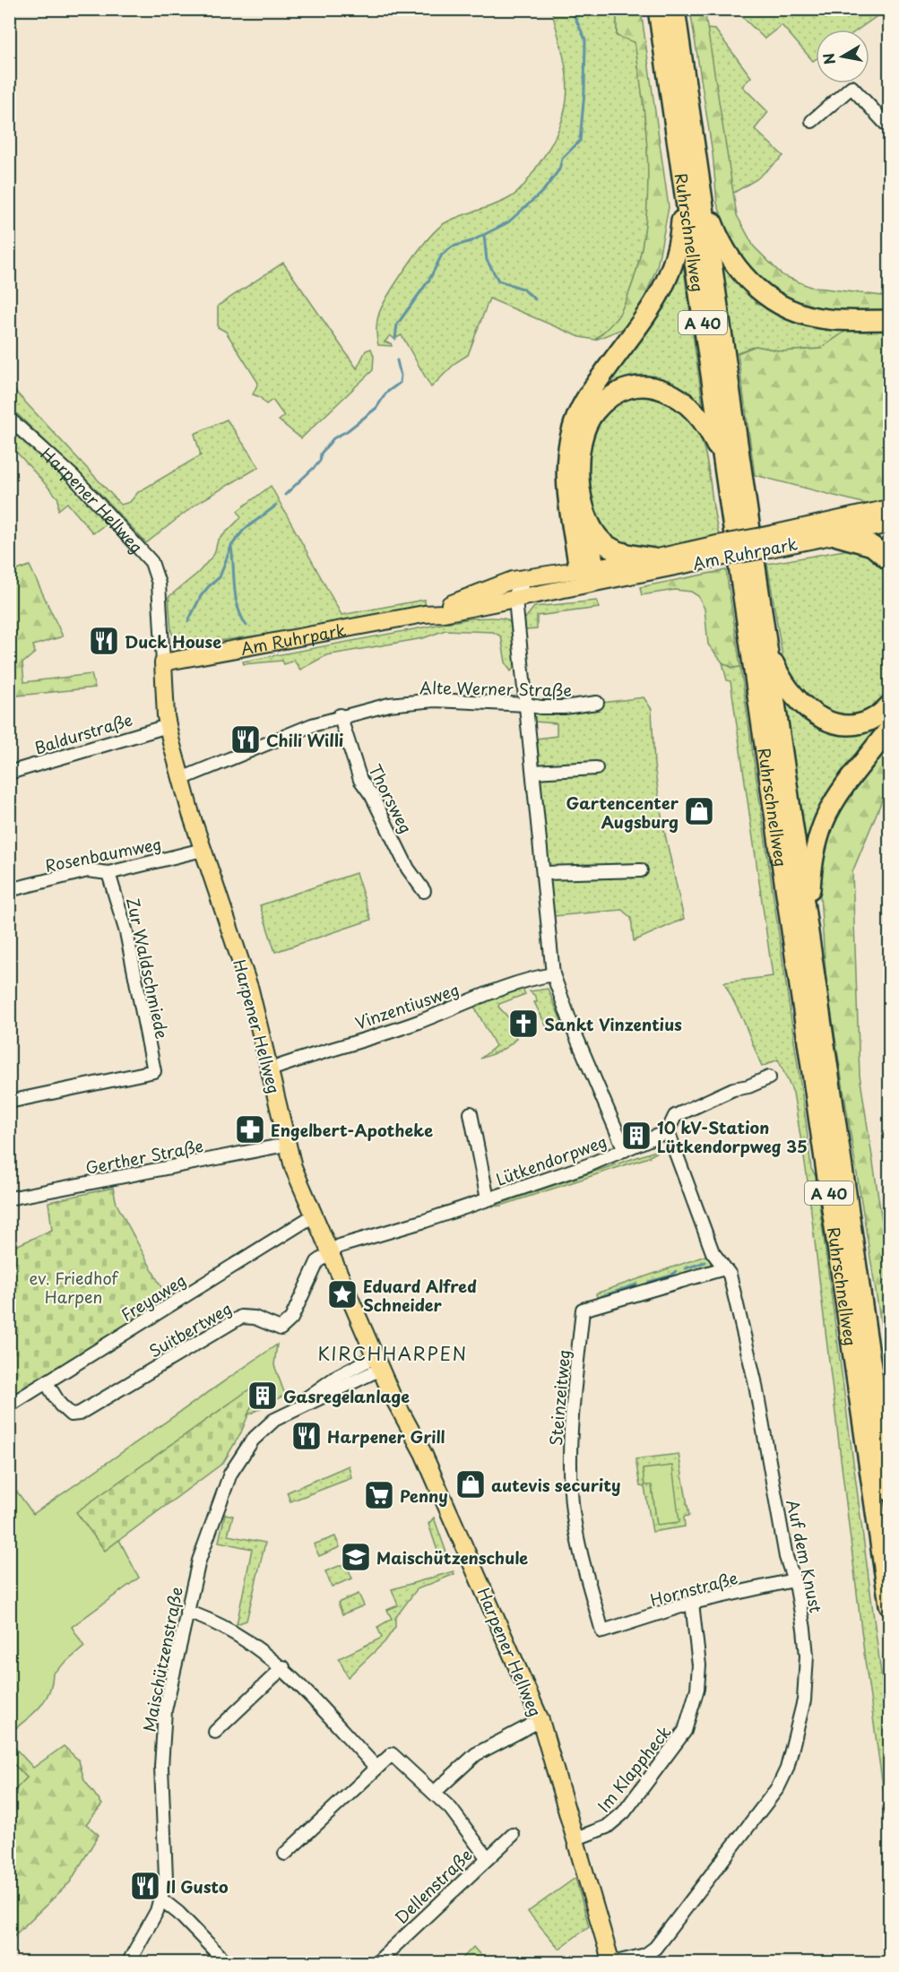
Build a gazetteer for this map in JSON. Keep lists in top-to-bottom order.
{
  "streets": {
    "highway": ["Ruhrschnellweg", "A 40"],
    "main road": ["Harpener Hellweg", "Am Ruhrpark"],
    "street": [
      "Alte Werner Straße",
      "Baldurstraße",
      "Thorsweg",
      "Rosenbaumweg",
      "Zur Waldschmiede",
      "Vinzentiusweg",
      "Gerther Straße",
      "Lütkendorpweg",
      "Freyaweg",
      "Suitbertweg",
      "Steinzeitweg",
      "Auf dem Knust",
      "Hornstraße",
      "Maischützenstraße",
      "Im Klappheck",
      "Dellenstraße"
    ]
  },
  "crossings": [
    ["Harpener Hellweg", "Am Ruhrpark"],
    ["Harpener Hellweg", "Alte Werner Straße"],
    ["Harpener Hellweg", "Baldurstraße"],
    ["Harpener Hellweg", "Rosenbaumweg"],
    ["Harpener Hellweg", "Vinzentiusweg"],
    ["Harpener Hellweg", "Gerther Straße"],
    ["Harpener Hellweg", "Lütkendorpweg"],
    ["Harpener Hellweg", "Freyaweg"],
    ["Harpener Hellweg", "Suitbertweg"],
    ["Harpener Hellweg", "Maischützenstraße"],
    ["Harpener Hellweg", "Im Klappheck"],
    ["Alte Werner Straße", "Thorsweg"],
    ["Rosenbaumweg", "Zur Waldschmiede"],
    ["Lütkendorpweg", "Suitbertweg"],
    ["Lütkendorpweg", "Auf dem Knust"],
    ["Freyaweg", "Suitbertweg"],
    ["Steinzeitweg", "Auf dem Knust"],
    ["Steinzeitweg", "Hornstraße"],
    ["Auf dem Knust", "Hornstraße"],
    ["Hornstraße", "Im Klappheck"]
  ],
  "districts": ["KIRCHHARPEN"],
  "parks": ["ev. Friedhof Harpen"],
  "places": {
    "restaurant": [
      "Duck House",
      "Chili Willi",
      "Harpener Grill",
      "Il Gusto"
    ],
    "shop": ["Gartencenter Augsburg", "autevis security"],
    "church": ["Sankt Vinzentius"],
    "pharmacy": ["Engelbert-Apotheke"],
    "building": ["10 kV-Station Lütkendorpweg 35", "Gasregelanlage"],
    "place": ["Eduard Alfred Schneider"],
    "supermarket": ["Penny"],
    "school or university": ["Maischützenschule"]
  },
  "north": "left"
}
